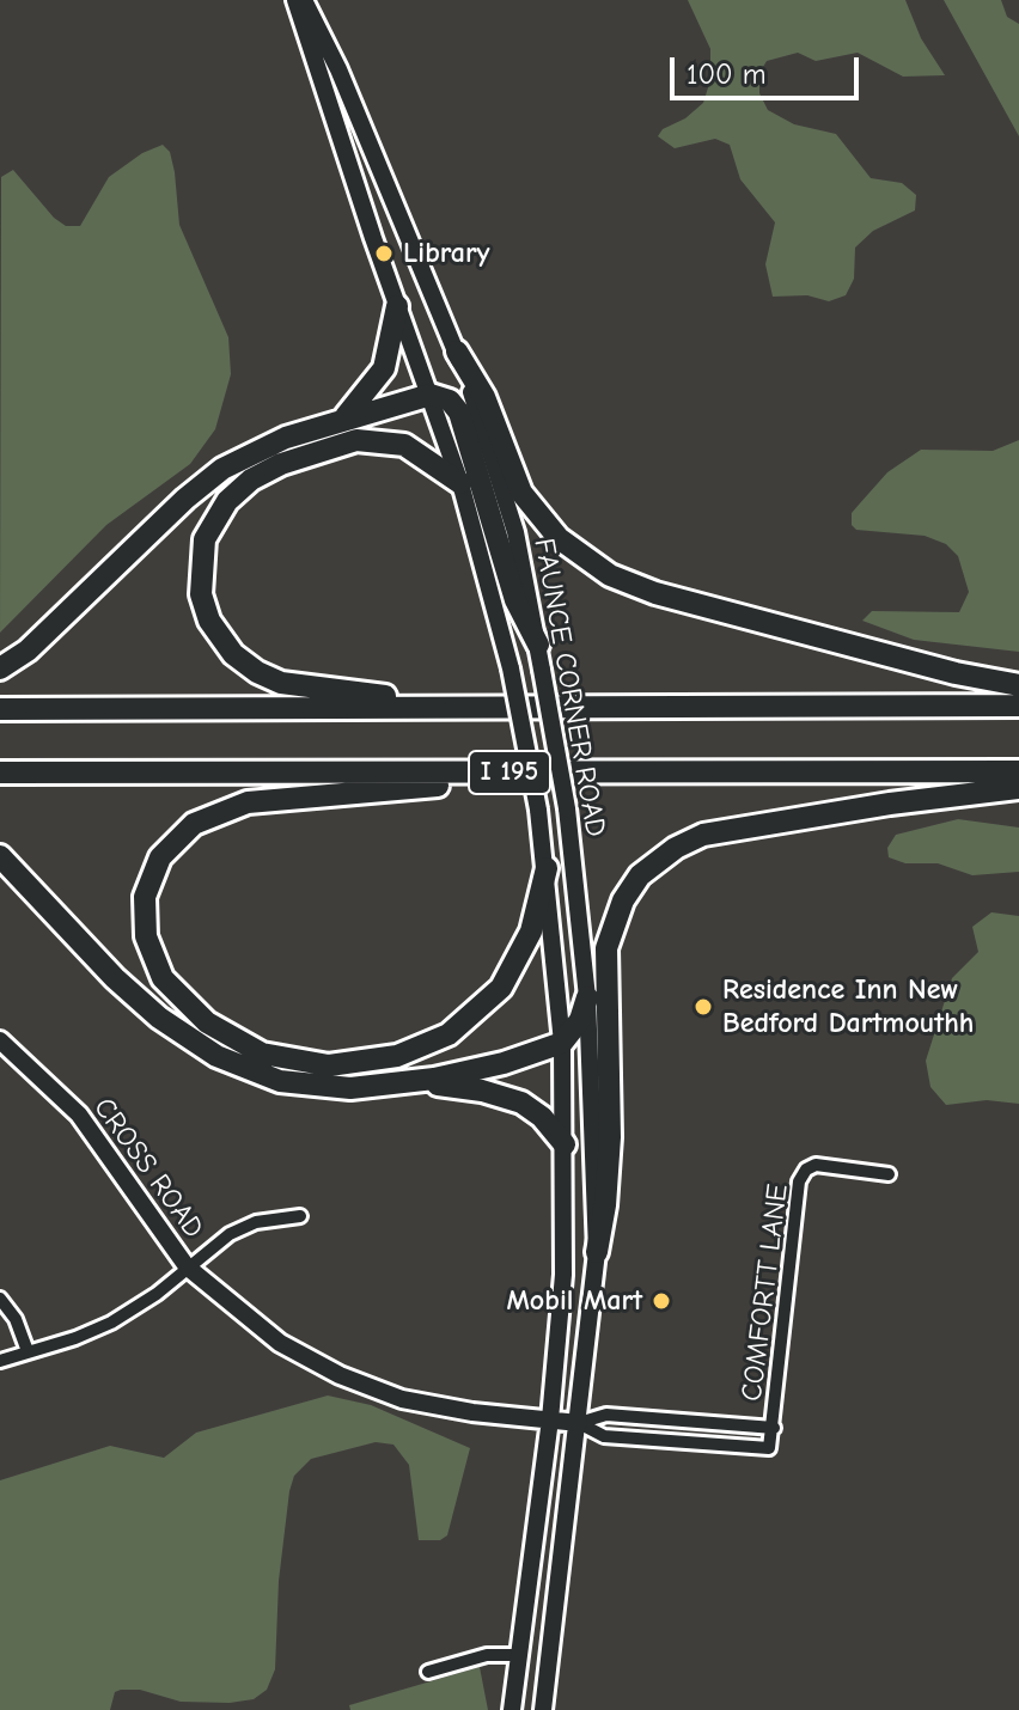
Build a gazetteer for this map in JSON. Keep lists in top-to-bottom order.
{
  "streets": {
    "highway": ["I 195"],
    "main road": ["FAUNCE CORNER ROAD", "CROSS ROAD"],
    "street": ["COMFORTT LANE"]
  },
  "crossings": [
    ["FAUNCE CORNER ROAD", "CROSS ROAD"],
    ["FAUNCE CORNER ROAD", "COMFORTT LANE"],
    ["CROSS ROAD", "COMFORTT LANE"]
  ],
  "places": ["Library", "Residence Inn New Bedford Dartmouthh", "Mobil Mart"],
  "scale_bar": "100 m"
}
